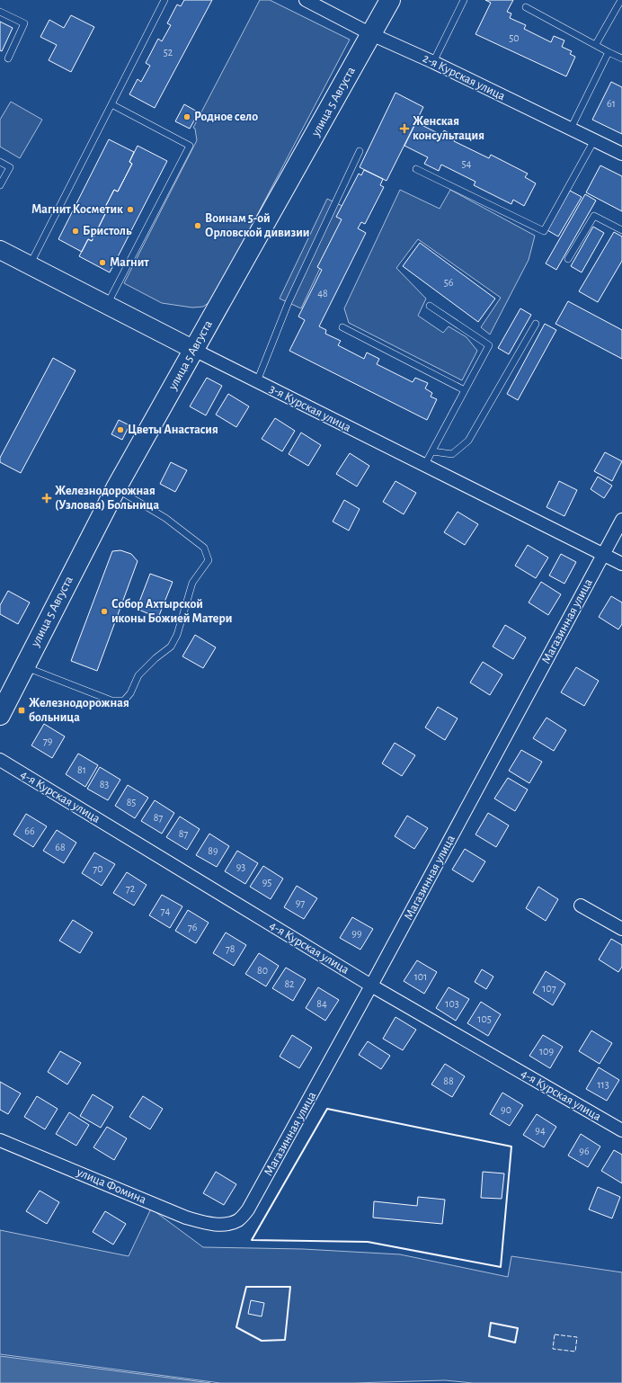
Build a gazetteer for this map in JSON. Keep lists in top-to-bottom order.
{
  "streets": {
    "main road": ["улица 5 Августа", "3-я Курская улица"],
    "street": [
      "2-я Курская улица",
      "Магазинная улица",
      "4-я Курская улица",
      "улица Фомина"
    ]
  },
  "crossings": [
    ["2-я Курская улица", "улица 5 Августа"],
    ["улица 5 Августа", "3-я Курская улица"],
    ["3-я Курская улица", "Магазинная улица"],
    ["Магазинная улица", "4-я Курская улица"],
    ["Магазинная улица", "улица Фомина"]
  ],
  "places": {
    "other": [
      "Родное село",
      "Магнит Косметик",
      "Воинам 5-ой Орловской дивизии",
      "Бристоль",
      "Магнит",
      "Цветы Анастасия",
      "Собор Ахтырской иконы Божией Матери"
    ],
    "health": ["Женская консультация", "Железнодорожная (Узловая) Больница"],
    "transit": ["Железнодорожная больница"]
  },
  "house_numbers": [
    "50",
    "52",
    "61",
    "54",
    "56",
    "48",
    "79",
    "81",
    "83",
    "85",
    "87",
    "66",
    "87",
    "68",
    "89",
    "93",
    "70",
    "95",
    "72",
    "97",
    "74",
    "76",
    "99",
    "78",
    "80",
    "101",
    "82",
    "107",
    "84",
    "103",
    "105",
    "109",
    "88",
    "113",
    "90",
    "94",
    "96"
  ]
}
